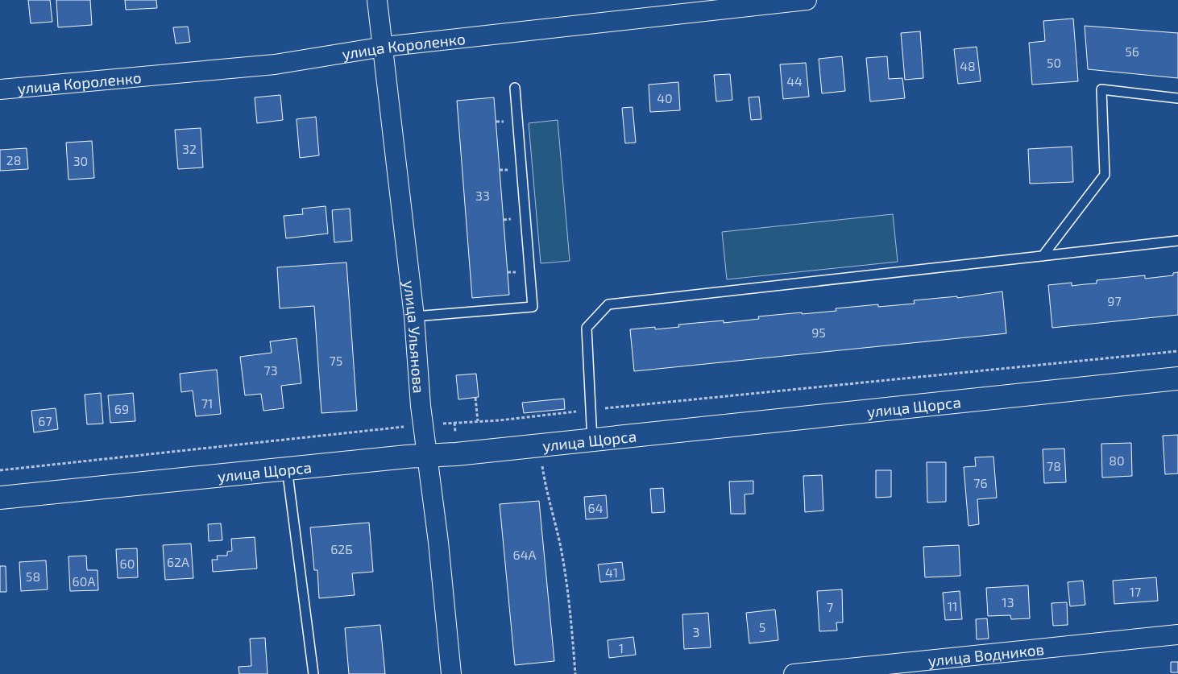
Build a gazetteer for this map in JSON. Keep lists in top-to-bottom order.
{
  "streets": {
    "main road": ["улица Щорса"],
    "street": ["улица Короленко", "улица Ульянова", "улица Водников"]
  },
  "crossings": [
    ["улица Короленко", "улица Ульянова"],
    ["улица Ульянова", "улица Щорса"]
  ],
  "house_numbers": [
    "56",
    "50",
    "48",
    "44",
    "40",
    "32",
    "28",
    "30",
    "33",
    "97",
    "95",
    "75",
    "73",
    "71",
    "69",
    "67",
    "80",
    "78",
    "76",
    "64",
    "62Б",
    "64А",
    "62А",
    "60",
    "41",
    "58",
    "60А",
    "17",
    "13",
    "11",
    "7",
    "5",
    "3",
    "1"
  ]
}
